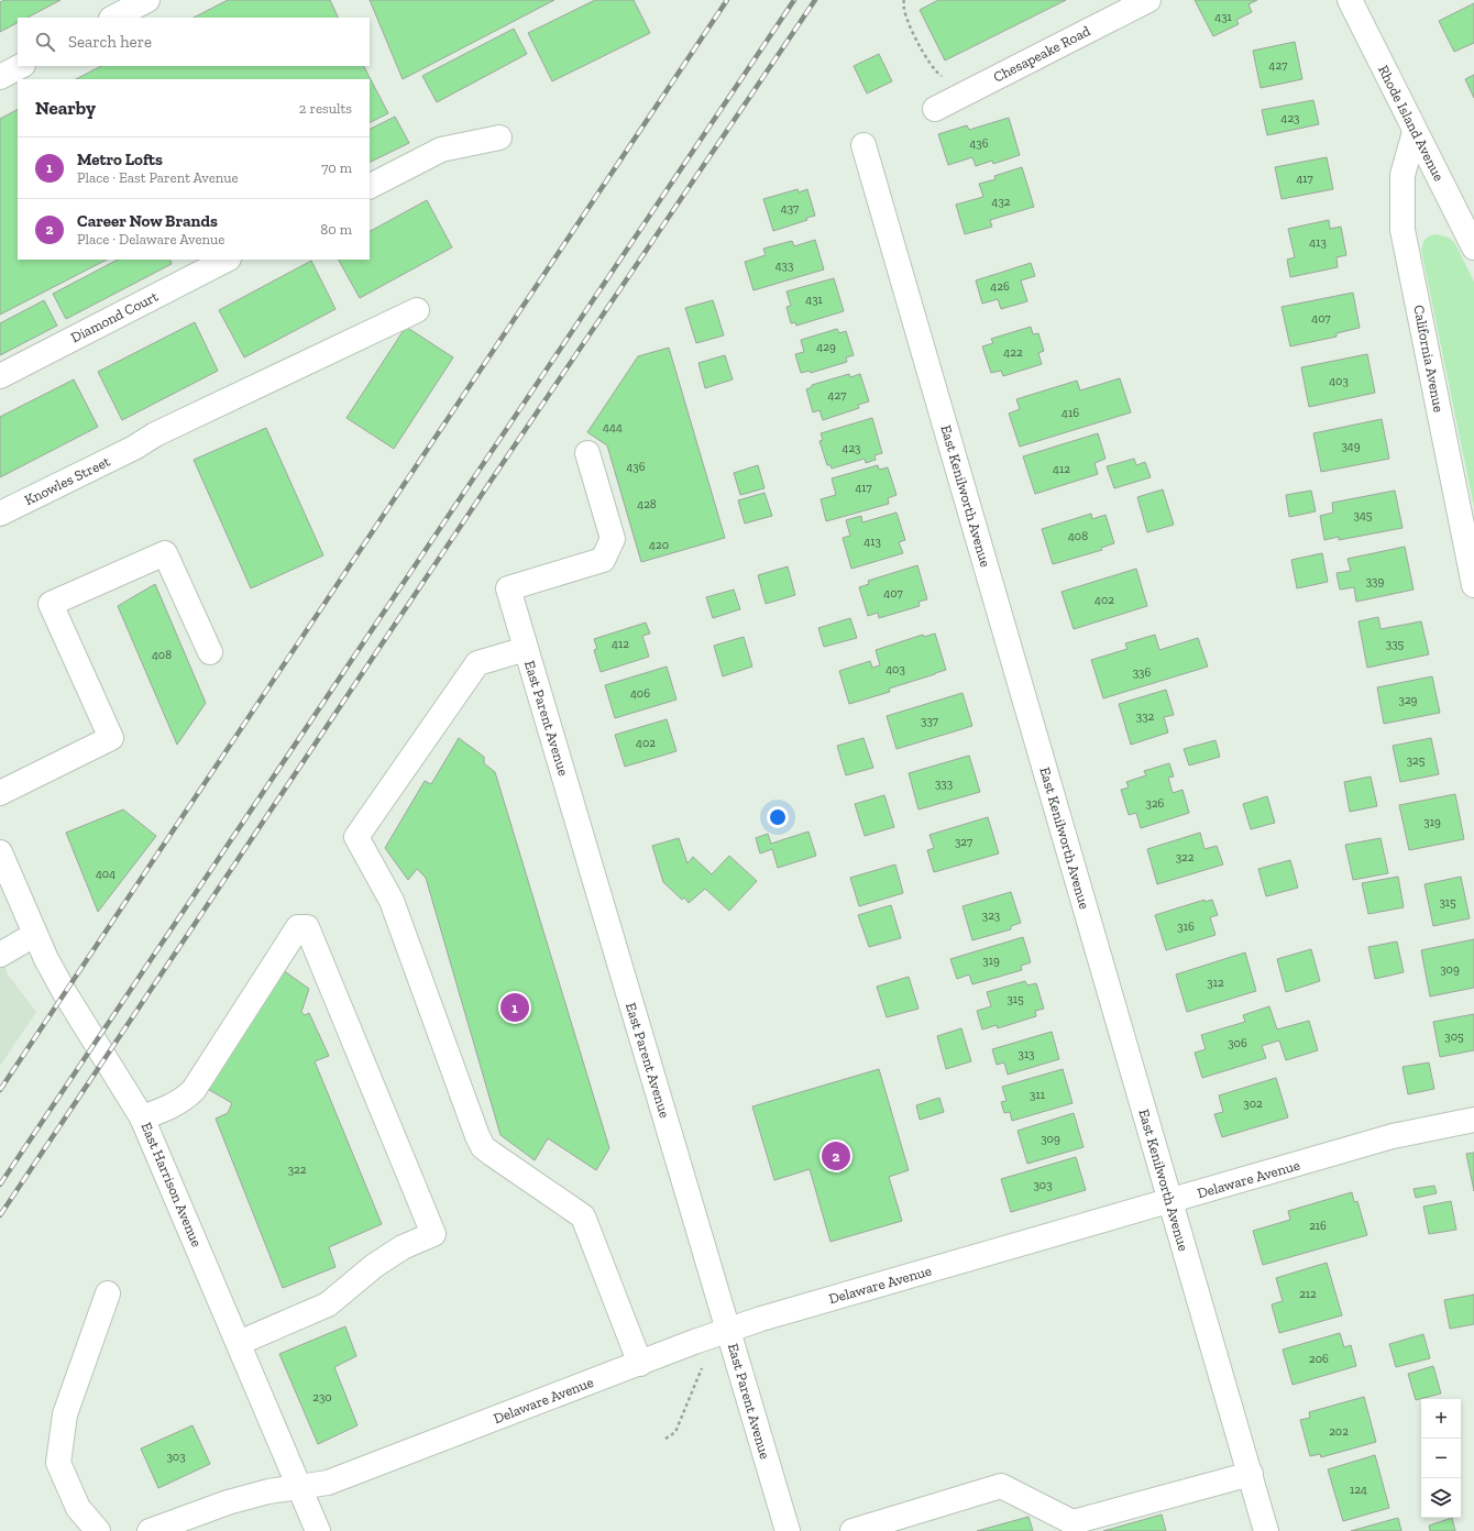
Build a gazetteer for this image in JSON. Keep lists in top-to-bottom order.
{
  "streets": {
    "street": [
      "Chesapeake Road",
      "Rhode Island Avenue",
      "Diamond Court",
      "California Avenue",
      "Knowles Street",
      "East Kenilworth Avenue",
      "East Parent Avenue",
      "Delaware Avenue",
      "East Harrison Avenue"
    ]
  },
  "crossings": [
    ["Rhode Island Avenue", "California Avenue"],
    ["East Kenilworth Avenue", "Delaware Avenue"],
    ["East Parent Avenue", "Delaware Avenue"],
    ["Delaware Avenue", "East Harrison Avenue"]
  ],
  "house_numbers": [
    "431",
    "427",
    "423",
    "436",
    "417",
    "432",
    "437",
    "413",
    "433",
    "426",
    "431",
    "407",
    "429",
    "422",
    "403",
    "427",
    "416",
    "444",
    "349",
    "423",
    "436",
    "412",
    "417",
    "428",
    "345",
    "408",
    "413",
    "420",
    "339",
    "407",
    "402",
    "412",
    "335",
    "408",
    "403",
    "336",
    "406",
    "329",
    "332",
    "337",
    "402",
    "325",
    "333",
    "326",
    "319",
    "327",
    "322",
    "404",
    "315",
    "323",
    "316",
    "319",
    "309",
    "312",
    "315",
    "305",
    "306",
    "313",
    "311",
    "302",
    "309",
    "322",
    "303",
    "216",
    "212",
    "206",
    "230",
    "202",
    "303",
    "124"
  ],
  "page": {
    "search": "Search here",
    "heading": ["Nearby", "2 results"],
    "list": [
      {
        "mark": "1",
        "name": "Metro Lofts",
        "note": "Place · East Parent Avenue",
        "value": "70 m"
      },
      {
        "mark": "2",
        "name": "Career Now Brands",
        "note": "Place · Delaware Avenue",
        "value": "80 m"
      }
    ],
    "pins": ["1", "2"],
    "map_buttons": ["+", "−"]
  }
}
